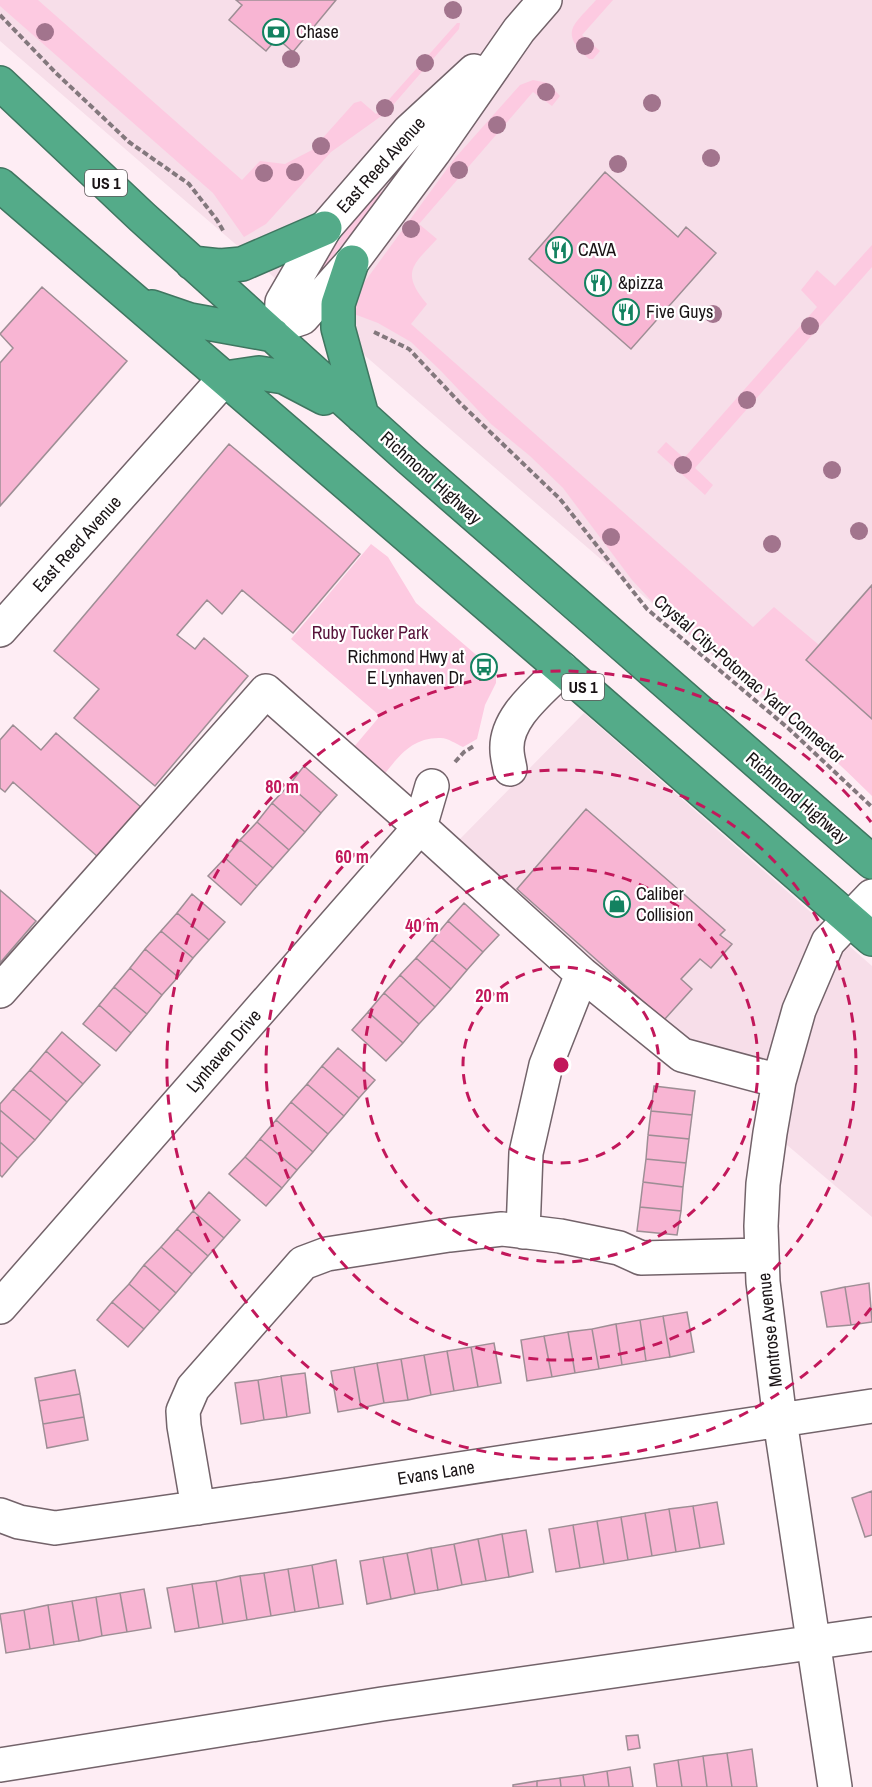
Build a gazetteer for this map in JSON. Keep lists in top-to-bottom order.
{
  "streets": {
    "highway": ["US 1", "Richmond Highway"],
    "street": [
      "East Reed Avenue",
      "Lynhaven Drive",
      "Montrose Avenue",
      "Evans Lane"
    ],
    "path": ["Crystal City-Potomac Yard Connector"]
  },
  "crossings": [
    ["East Reed Avenue", "US 1"],
    ["East Reed Avenue", "Richmond Highway"],
    ["US 1", "Montrose Avenue"],
    ["Montrose Avenue", "Evans Lane"]
  ],
  "parks": ["Ruby Tucker Park"],
  "places": {
    "bank": ["Chase"],
    "restaurant": ["CAVA", "&pizza", "Five Guys"],
    "bus stop": ["Richmond Hwy at E Lynhaven Dr"],
    "shop": ["Caliber Collision"]
  },
  "rings": [
    "80 m",
    "60 m",
    "40 m",
    "20 m"
  ]
}
